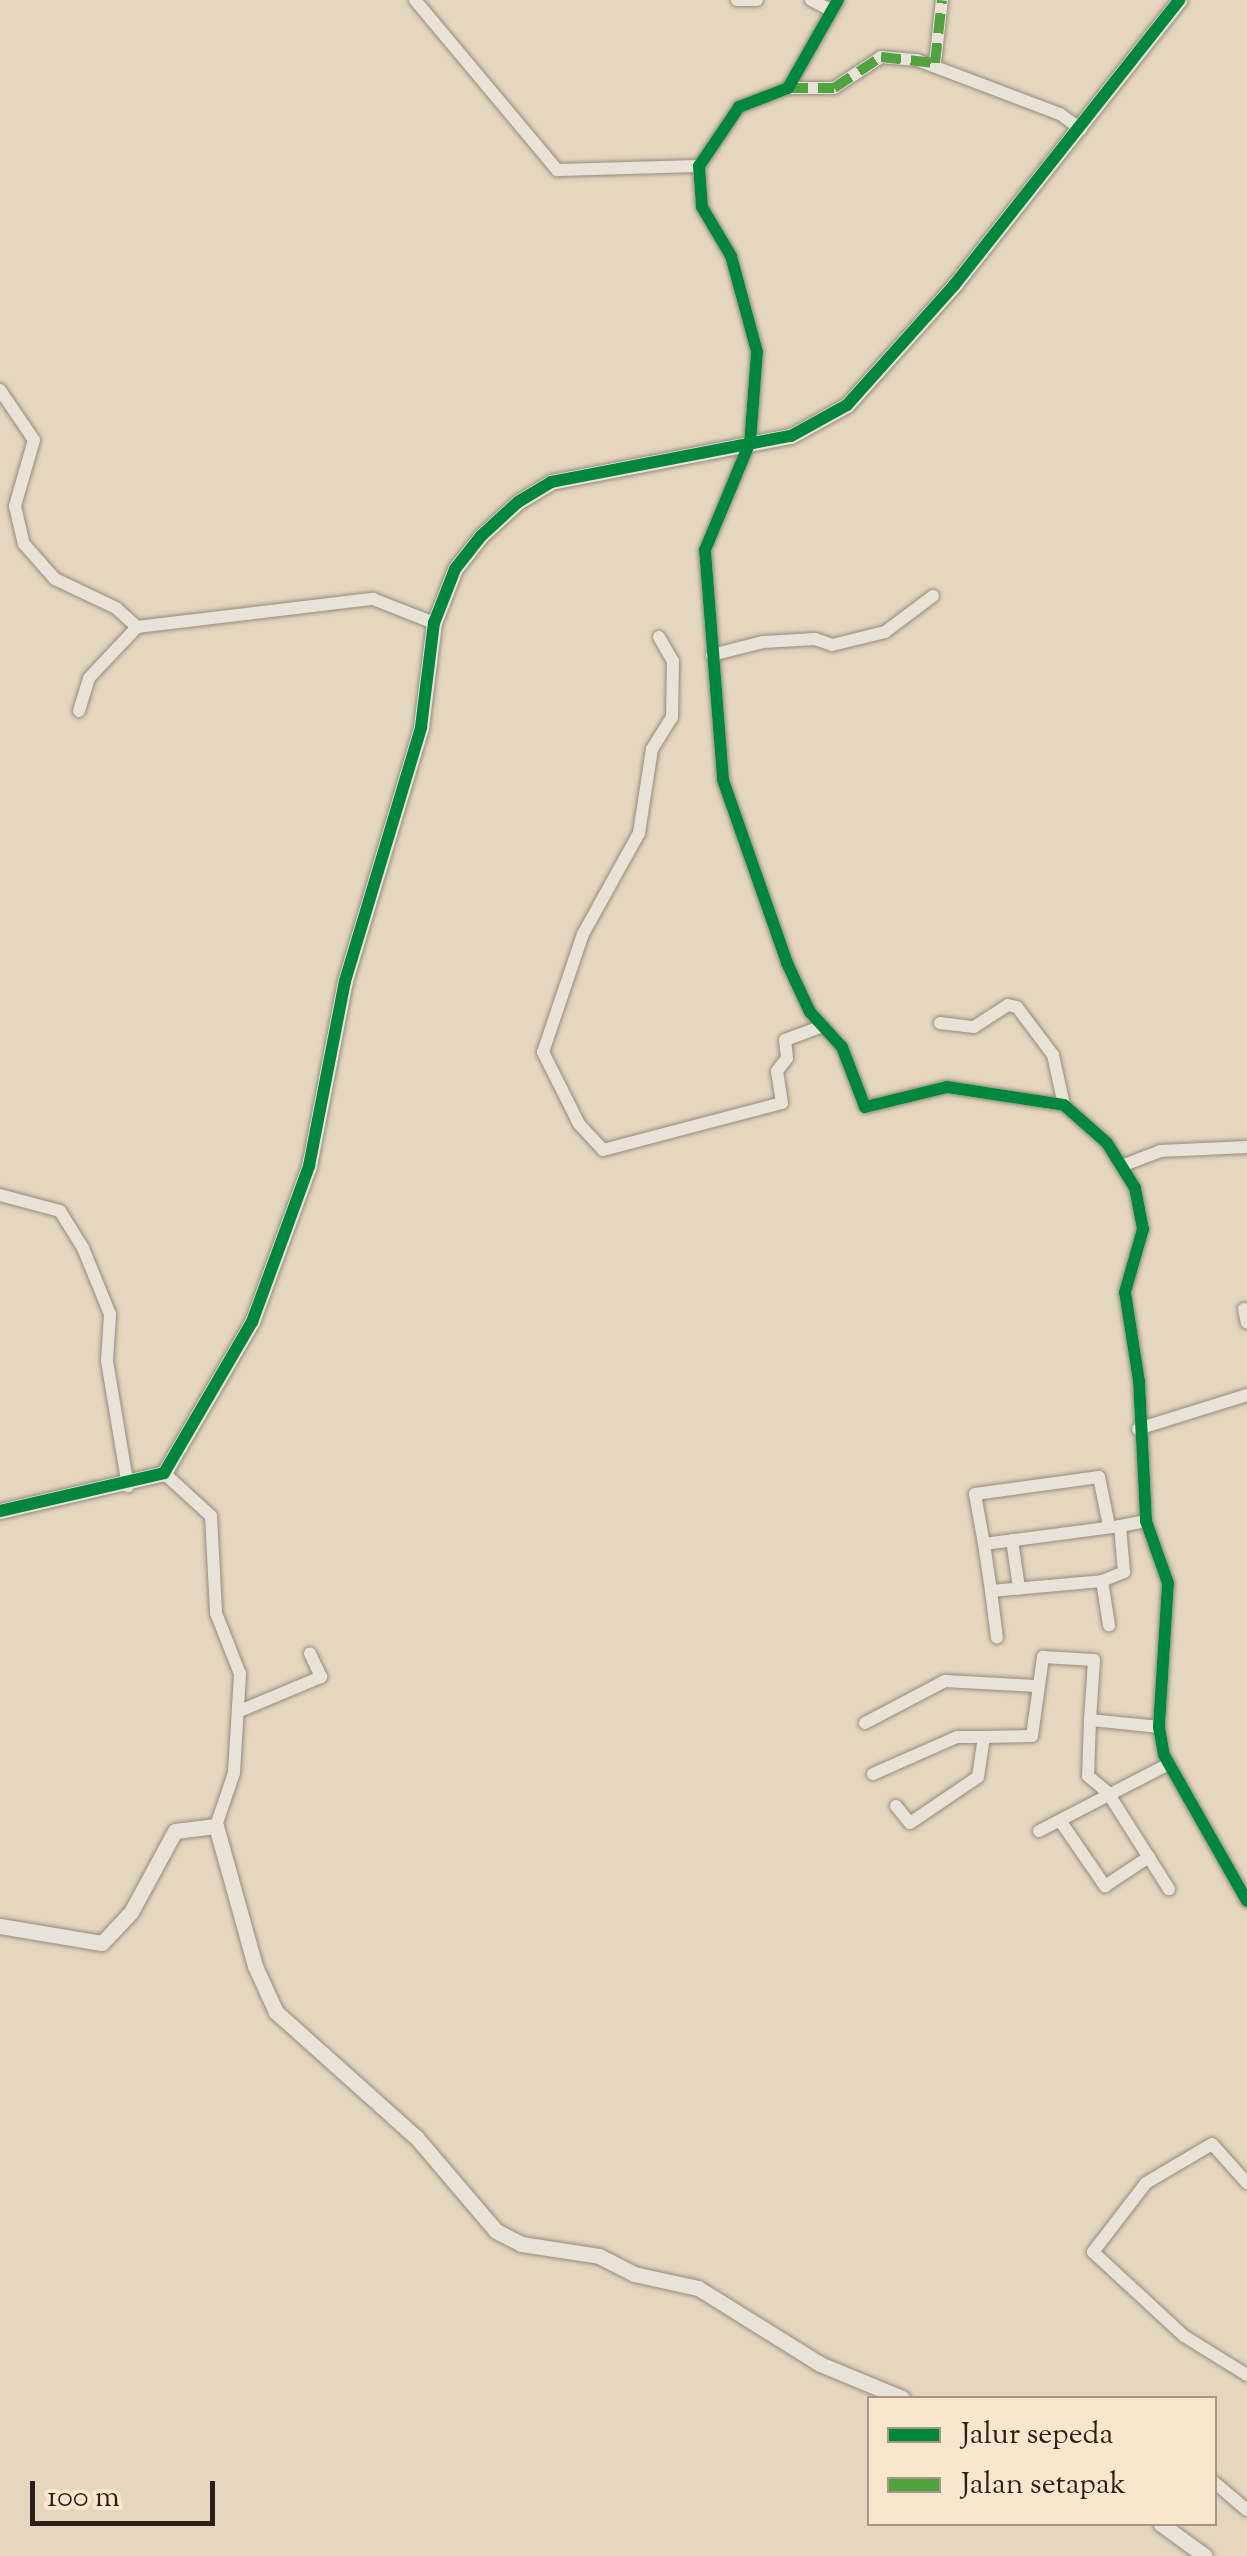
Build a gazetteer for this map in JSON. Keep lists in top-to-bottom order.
{
  "legend": ["Jalur sepeda", "Jalan setapak"],
  "scale_bar": "100 m"
}
